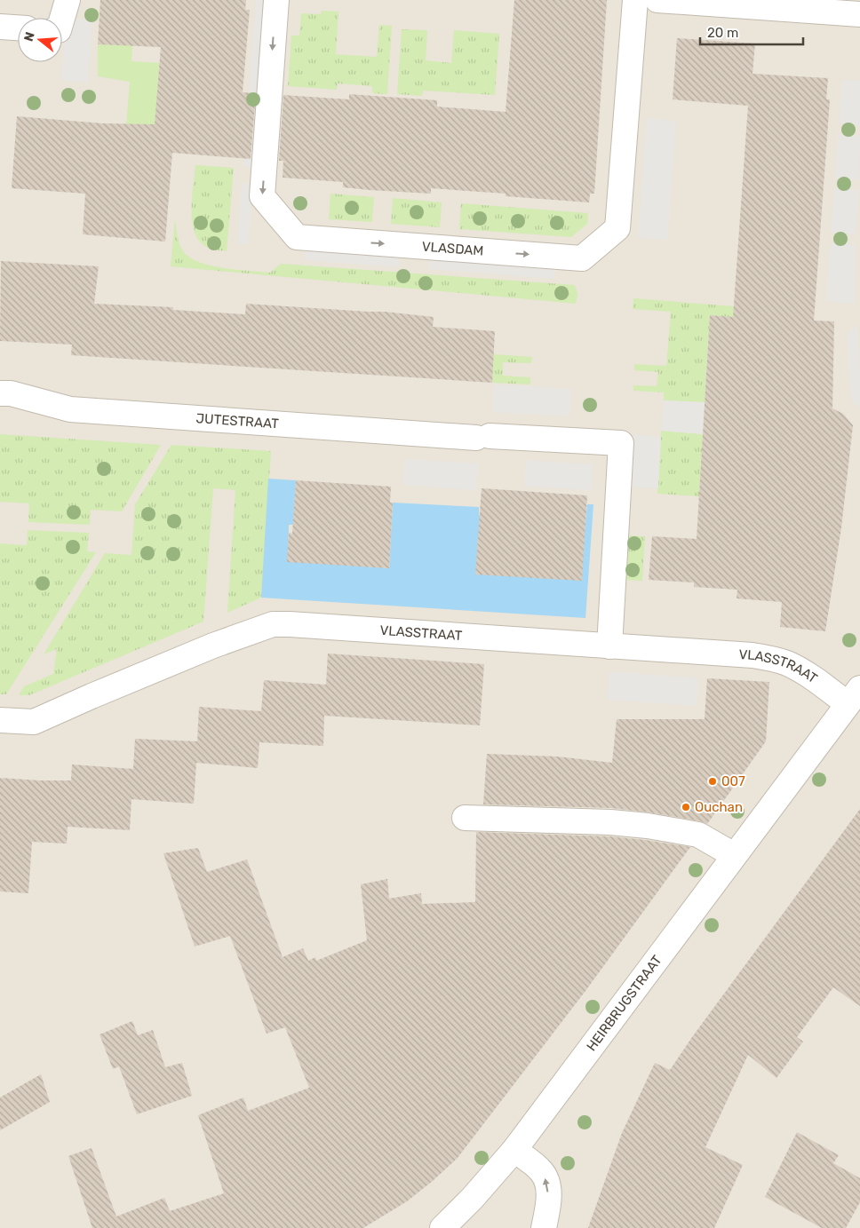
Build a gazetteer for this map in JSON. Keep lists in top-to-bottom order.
{
  "streets": {
    "street": [
      "VLASDAM",
      "JUTESTRAAT",
      "VLASSTRAAT",
      "HEIRBRUGSTRAAT"
    ]
  },
  "crossings": [
    ["JUTESTRAAT", "VLASSTRAAT"],
    ["VLASSTRAAT", "HEIRBRUGSTRAAT"]
  ],
  "places": ["007", "Ouchan"],
  "scale_bar": "20 m",
  "north": "left"
}
